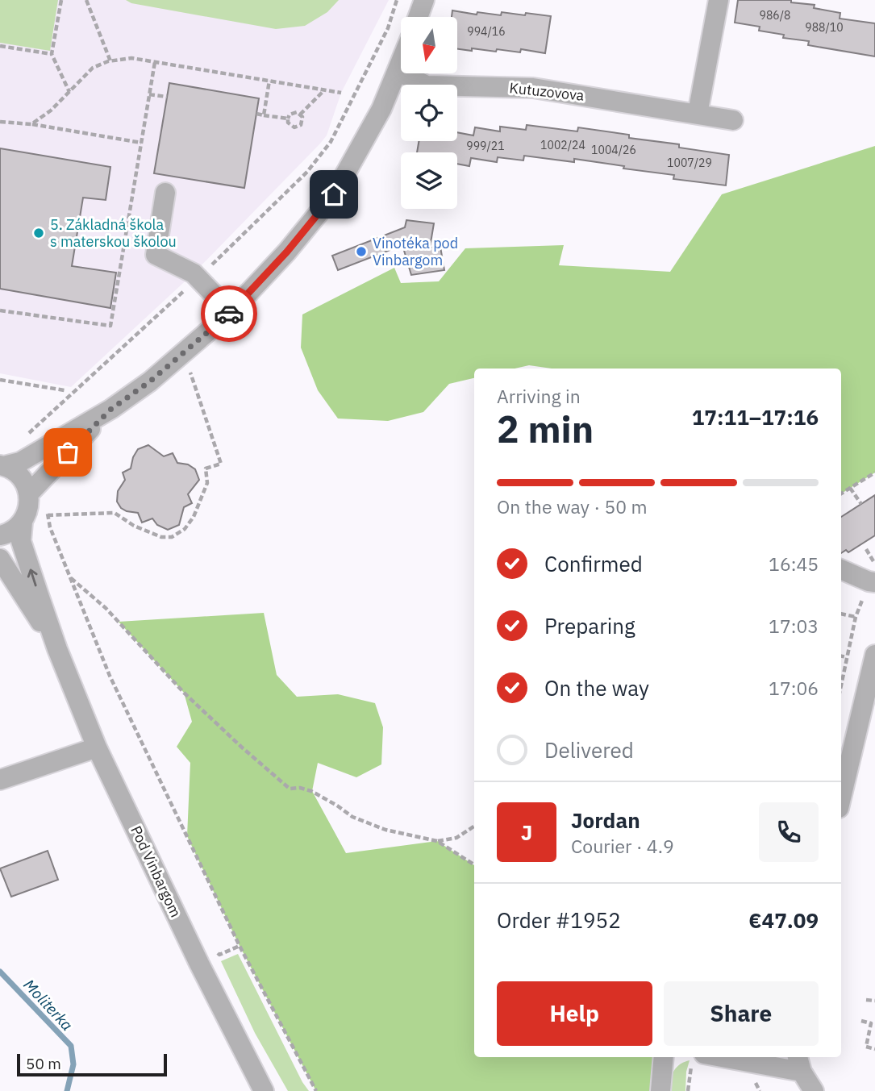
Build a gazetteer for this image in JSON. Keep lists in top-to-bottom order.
{
  "streets": {
    "street": ["Kutuzovova", "Pod Vinbargom"]
  },
  "water": ["Moliterka"],
  "places": ["5. Základná škola s materskou školou", "Vinotéka pod Vinbargom"],
  "house_numbers": [
    "986/8",
    "988/10",
    "994/16",
    "1002/24",
    "999/21",
    "1004/26",
    "1007/29"
  ],
  "scale_bar": "50 m",
  "north": "bottom",
  "page": {
    "heading": ["2 min", "Arriving in", "17:11–17:16"],
    "panel": [
      "Jordan",
      "Courier · 4.9",
      "Order #1952",
      "€47.09"
    ],
    "bar": "On the way · 50 m",
    "list": [
      ["Confirmed", "16:45"],
      ["Preparing", "17:03"],
      ["On the way", "17:06"],
      "Delivered"
    ],
    "round": "J",
    "buttons": ["Help", "Share"],
    "scale": "50 m"
  }
}
